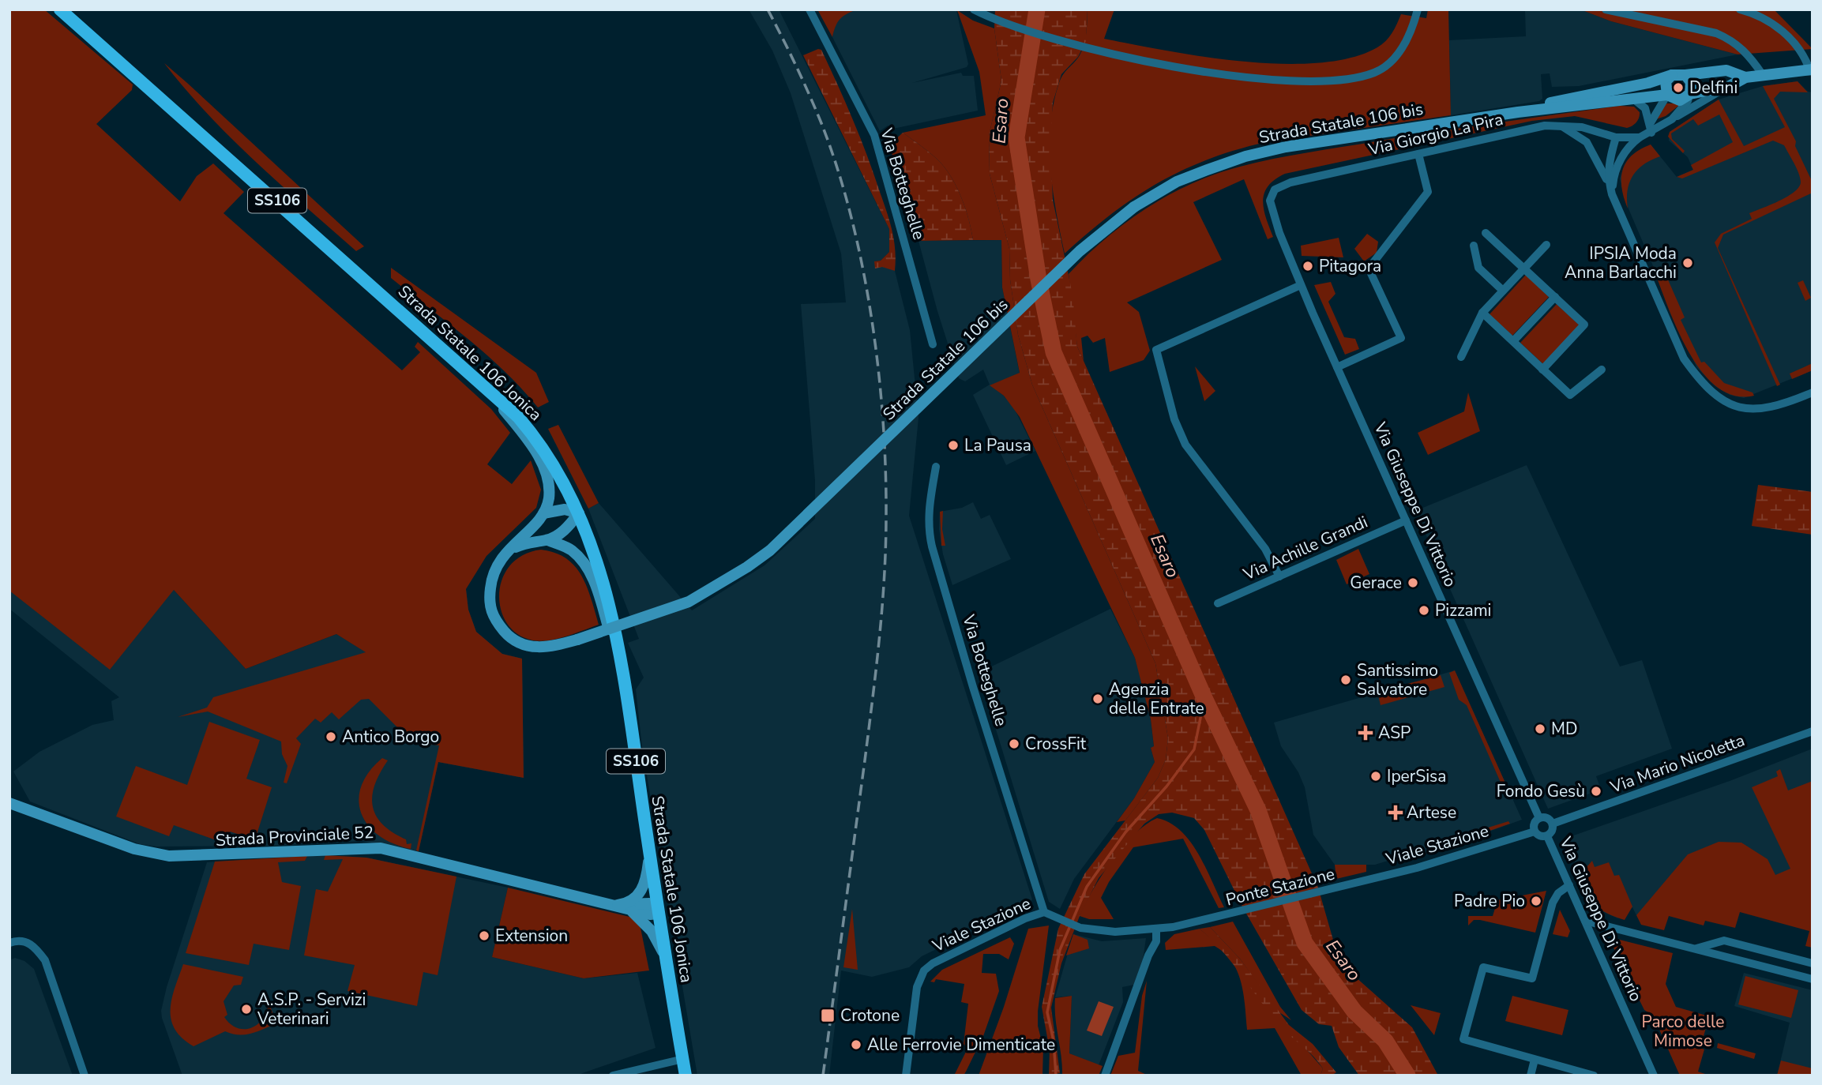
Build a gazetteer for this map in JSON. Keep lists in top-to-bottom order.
{
  "streets": {
    "main road": [
      "Strada Statale 106 bis",
      "SS106",
      "Strada Statale 106 Jonica",
      "Strada Provinciale 52"
    ],
    "street": [
      "Via Giorgio La Pira",
      "Via Botteghelle",
      "Via Giuseppe Di Vittorio",
      "Via Achille Grandi",
      "Via Mario Nicoletta",
      "Viale Stazione",
      "Ponte Stazione"
    ]
  },
  "crossings": [
    ["Via Giorgio La Pira", "Via Giuseppe Di Vittorio"],
    ["Via Botteghelle", "Viale Stazione"],
    ["Via Giuseppe Di Vittorio", "Via Achille Grandi"],
    ["Via Giuseppe Di Vittorio", "Via Mario Nicoletta"],
    ["Via Giuseppe Di Vittorio", "Viale Stazione"],
    ["Via Mario Nicoletta", "Viale Stazione"],
    ["Viale Stazione", "Ponte Stazione"]
  ],
  "water": ["Esaro"],
  "parks": ["Parco delle Mimose"],
  "places": {
    "other": [
      "Delfini",
      "IPSIA Moda Anna Barlacchi",
      "Pitagora",
      "La Pausa",
      "Gerace",
      "Pizzami",
      "Santissimo Salvatore",
      "Agenzia delle Entrate",
      "MD",
      "Antico Borgo",
      "CrossFit",
      "IperSisa",
      "Fondo Gesù",
      "Padre Pio",
      "Extension",
      "A.S.P. - Servizi Veterinari",
      "Alle Ferrovie Dimenticate"
    ],
    "health": ["ASP", "Artese"],
    "transit": ["Crotone"]
  }
}
